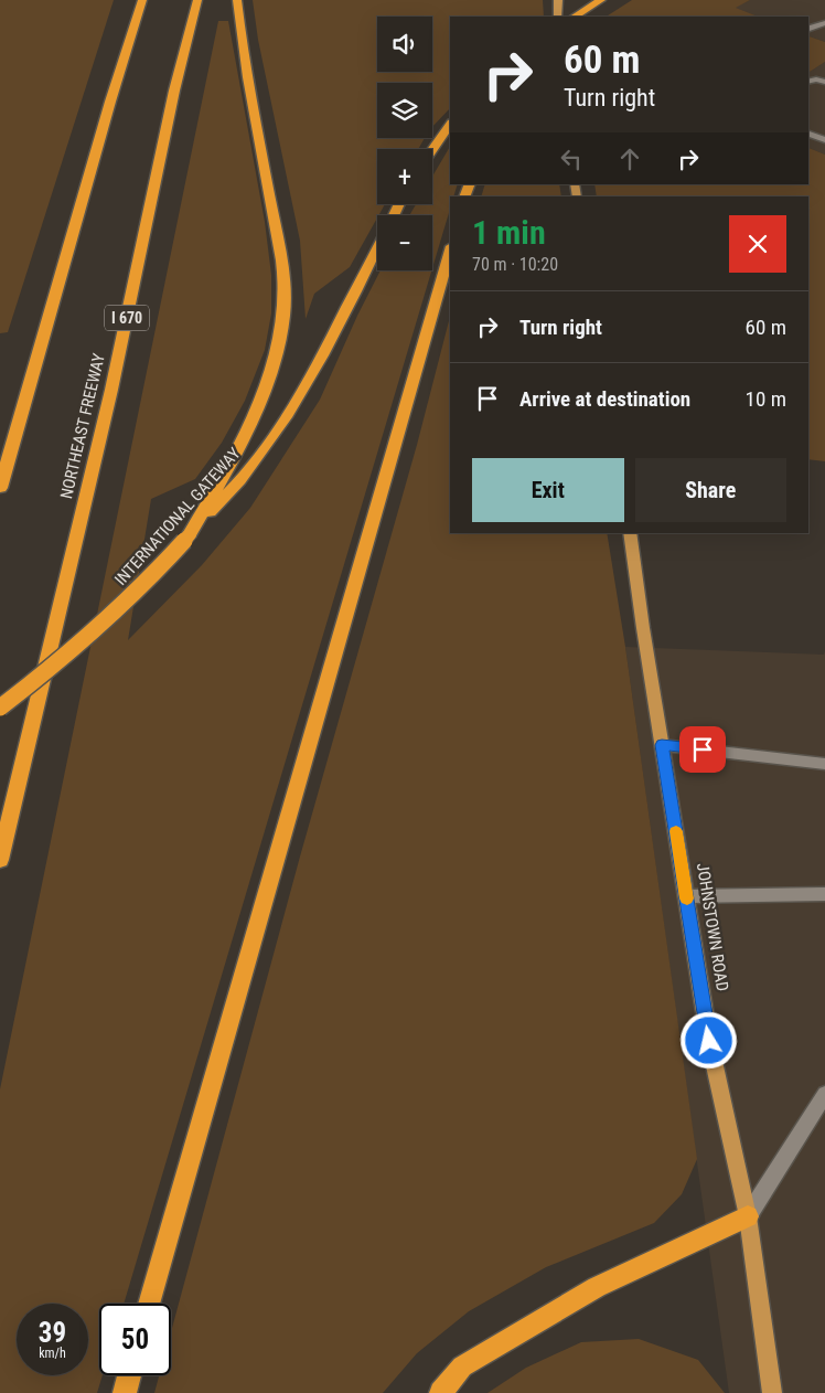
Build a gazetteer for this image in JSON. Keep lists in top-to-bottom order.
{
  "streets": {
    "highway": ["I 670", "NORTHEAST FREEWAY", "INTERNATIONAL GATEWAY"],
    "main road": ["JOHNSTOWN ROAD"]
  },
  "page": {
    "map_buttons": ["+", "−"],
    "turn": ["60 m", "Turn right"],
    "heading": ["1 min", "70 m · 10:20"],
    "list": [
      {
        "name": "Turn right",
        "value": "60 m"
      },
      {
        "name": "Arrive at destination",
        "value": "10 m"
      }
    ],
    "buttons": ["Exit", "Share"],
    "speed": "39 km/h",
    "limit": "50"
  }
}
